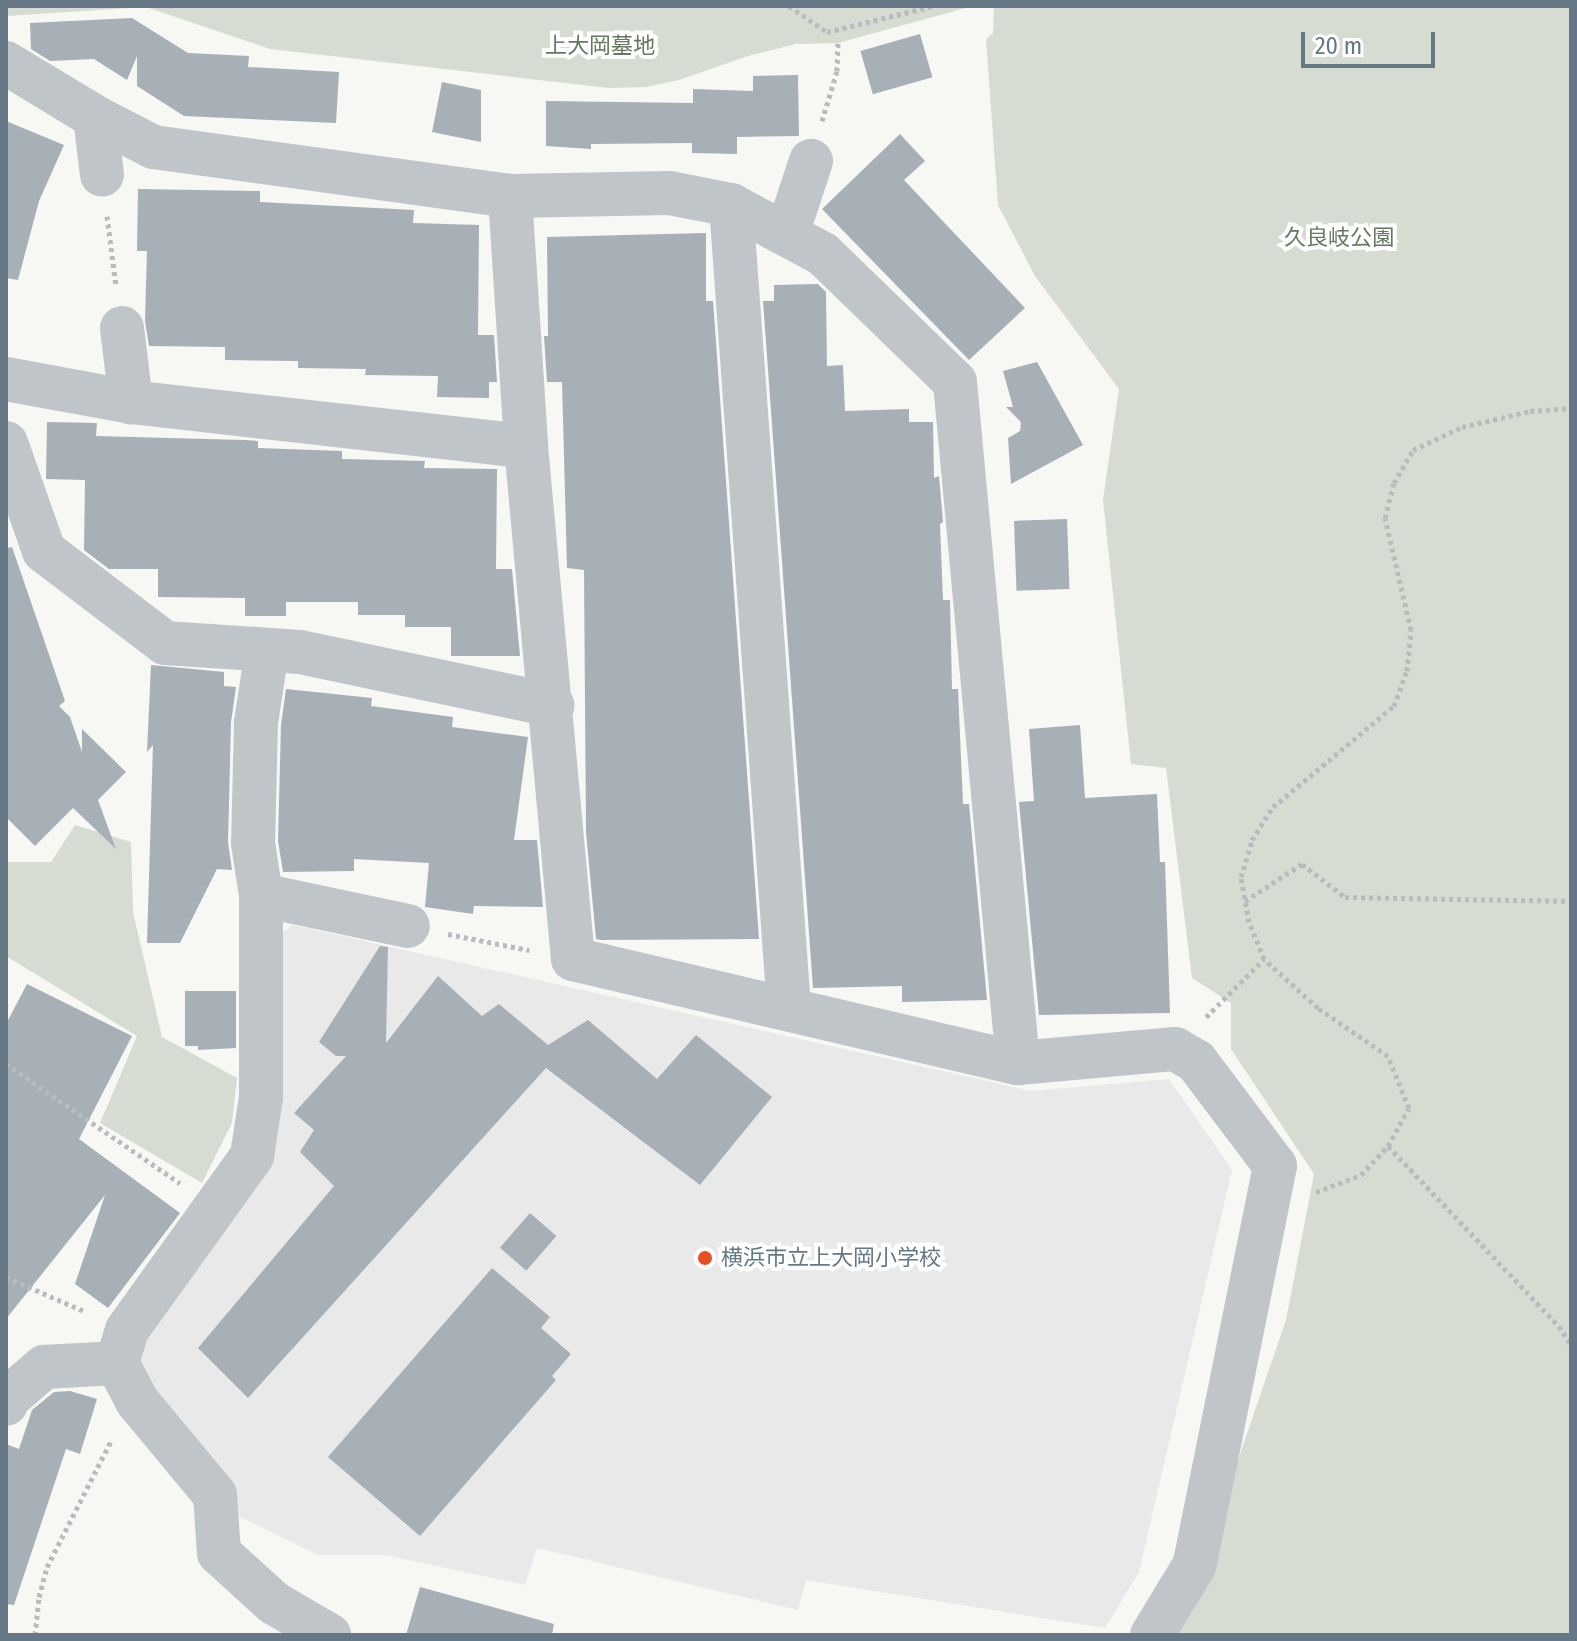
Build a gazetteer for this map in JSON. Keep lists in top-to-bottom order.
{
  "parks": ["上大岡墓地", "久良岐公園"],
  "places": ["横浜市立上大岡小学校"],
  "scale_bar": "20 m"
}
